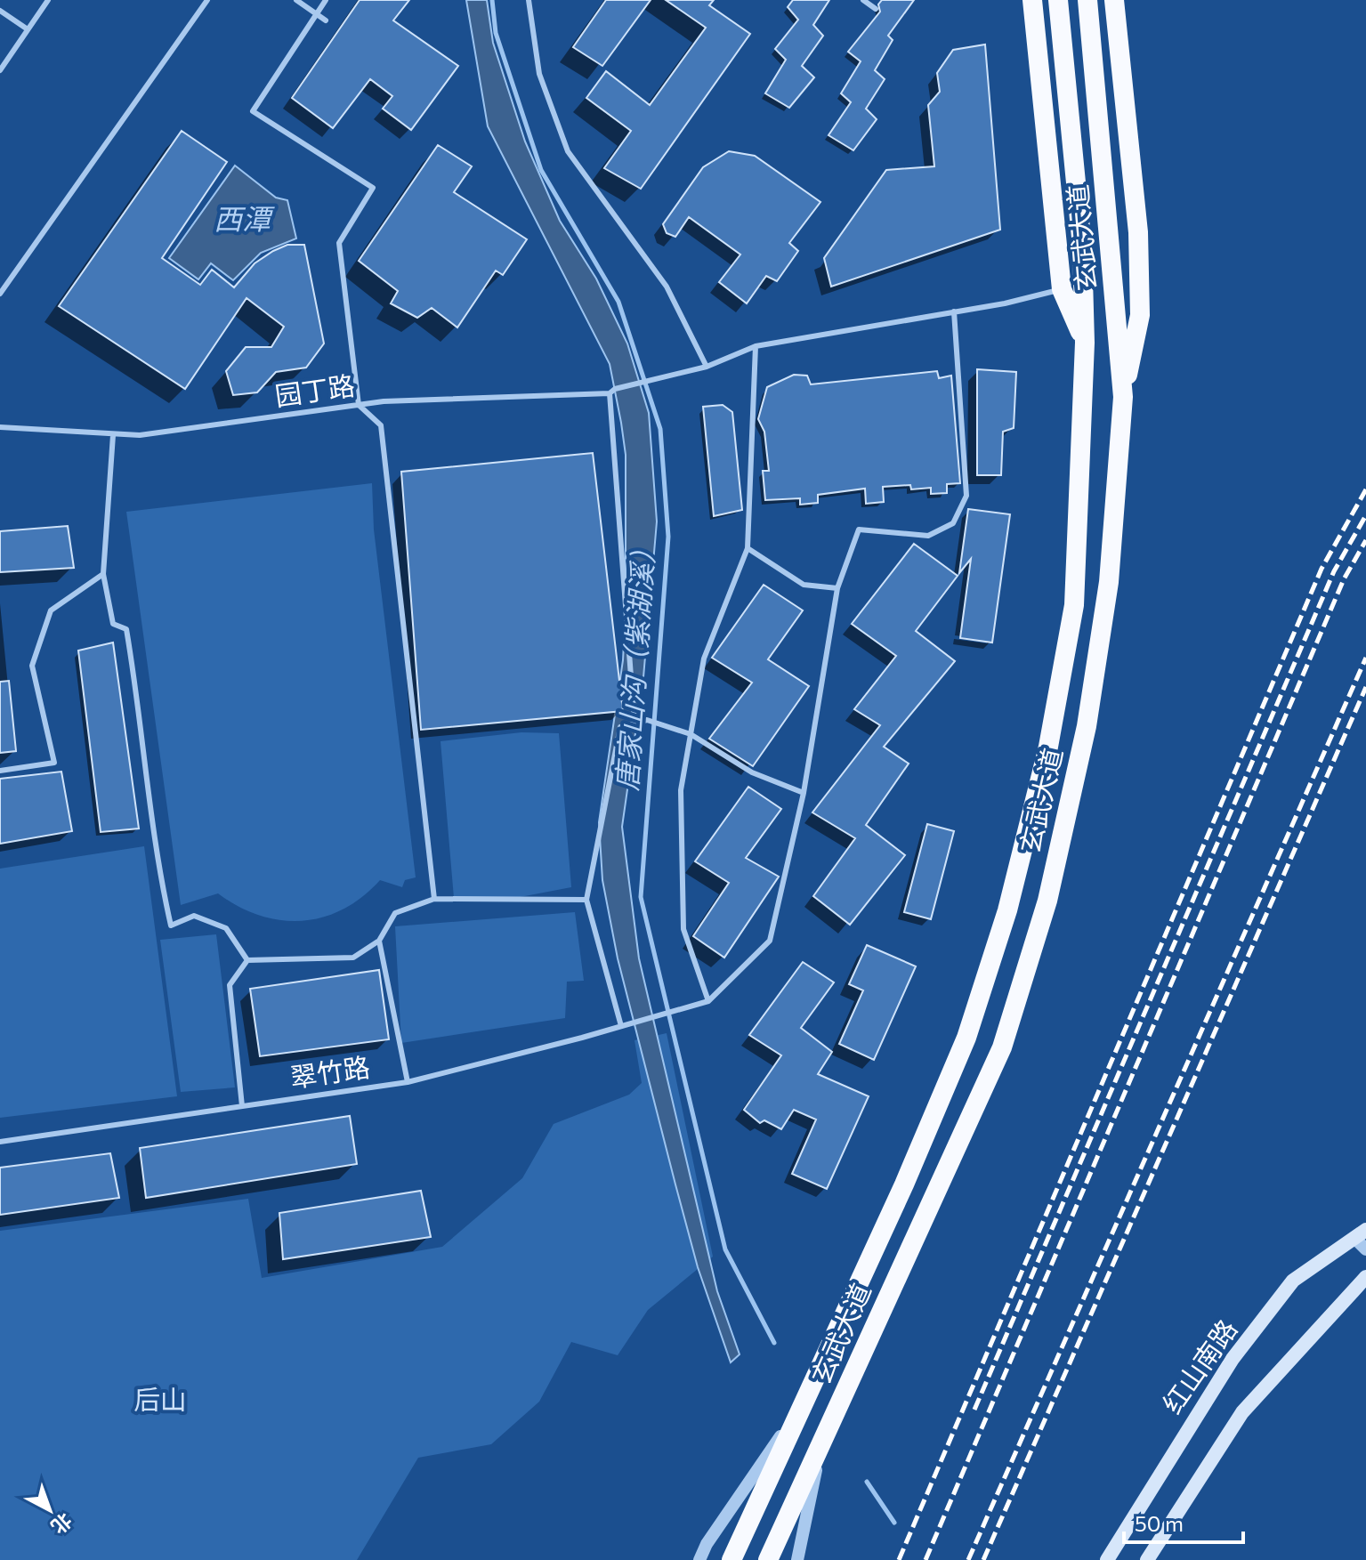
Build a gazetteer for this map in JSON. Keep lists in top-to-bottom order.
{
  "streets": {
    "highway": ["玄武大道"],
    "main road": ["红山南路"],
    "lane": ["园丁路", "翠竹路"]
  },
  "water": ["西潭", "唐家山沟（紫湖溪）"],
  "parks": ["后山"],
  "scale_bar": "50 m",
  "north": "bottom right"
}
